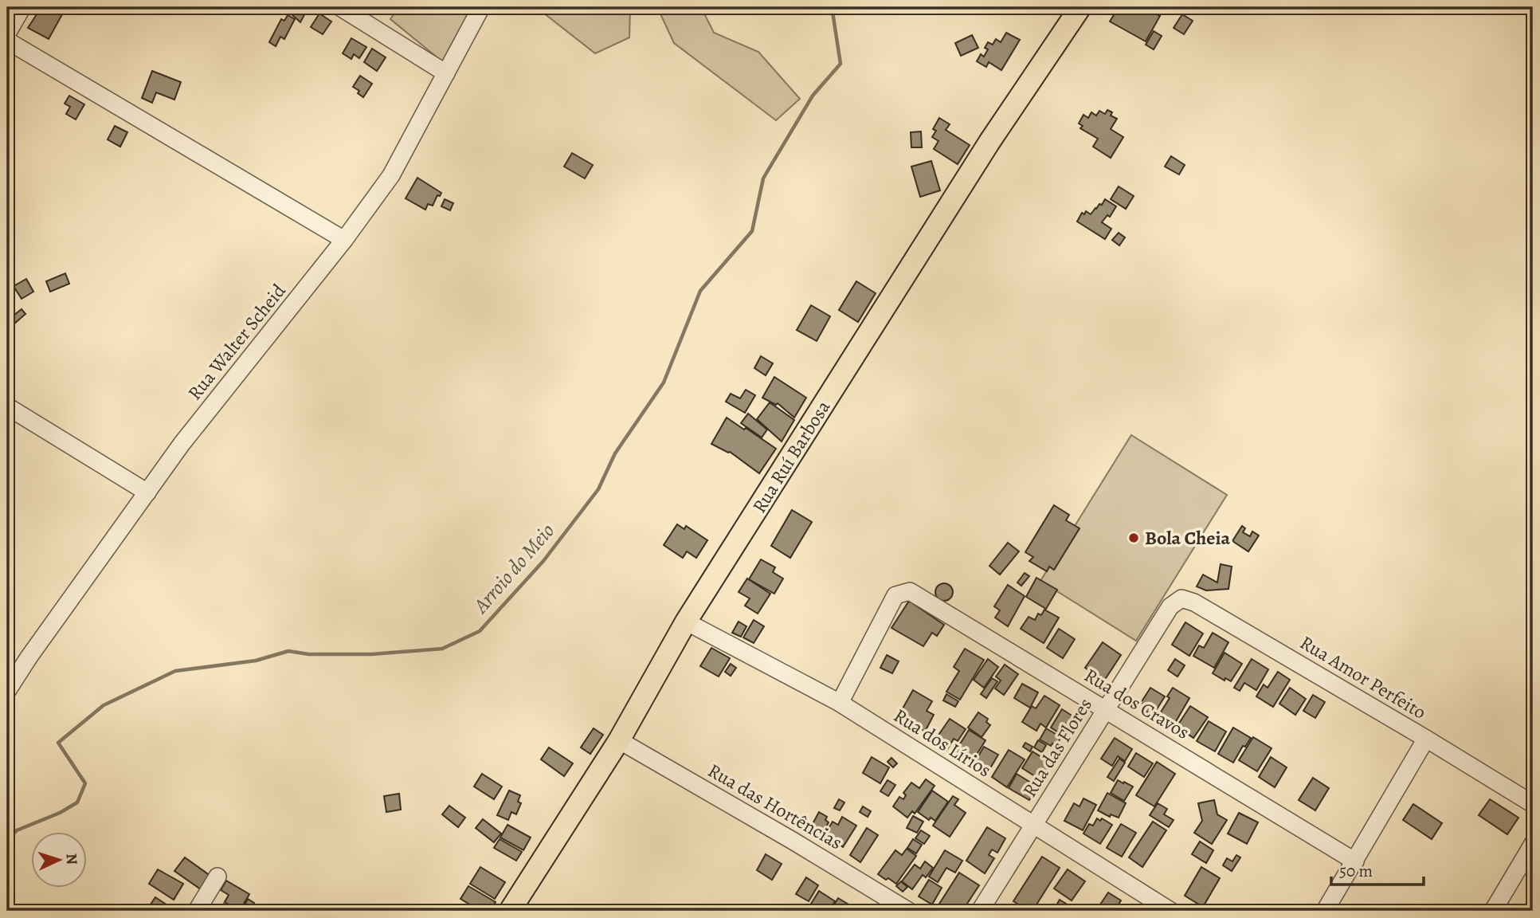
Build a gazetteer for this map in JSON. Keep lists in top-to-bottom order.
{
  "streets": {
    "main road": ["Rua Ruí Barbosa"],
    "street": [
      "Rua Walter Scheid",
      "Rua Amor Perfeito",
      "Rua dos Cravos",
      "Rua dos Lírios",
      "Rua das Flores",
      "Rua das Hortências"
    ]
  },
  "crossings": [
    ["Rua Ruí Barbosa", "Rua dos Lírios"],
    ["Rua Ruí Barbosa", "Rua das Hortências"],
    ["Rua Amor Perfeito", "Rua das Flores"],
    ["Rua dos Cravos", "Rua dos Lírios"],
    ["Rua dos Cravos", "Rua das Flores"],
    ["Rua dos Lírios", "Rua das Flores"]
  ],
  "water": ["Arroio do Meio"],
  "places": ["Bola Cheia"],
  "scale_bar": "50 m",
  "north": "right"
}
